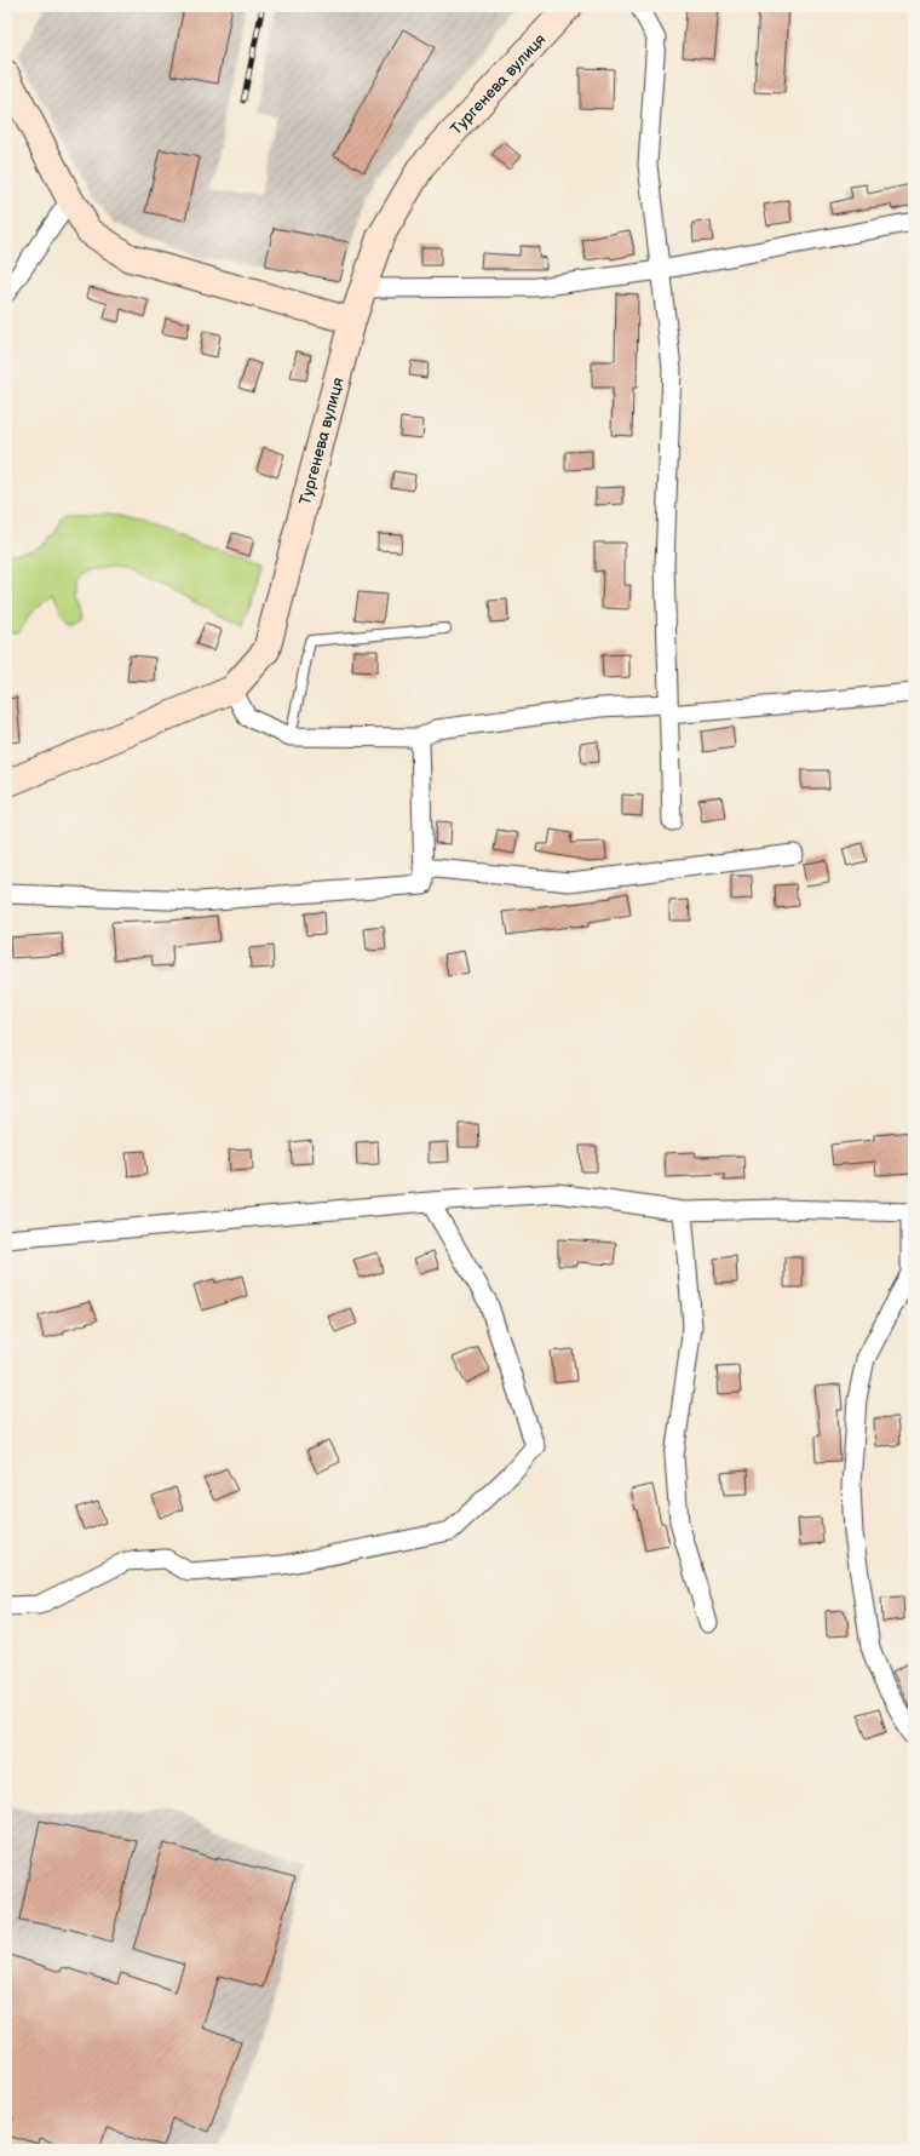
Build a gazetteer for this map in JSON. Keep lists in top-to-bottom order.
{
  "streets": {
    "street": ["Тургенева вулиця"]
  }
}
